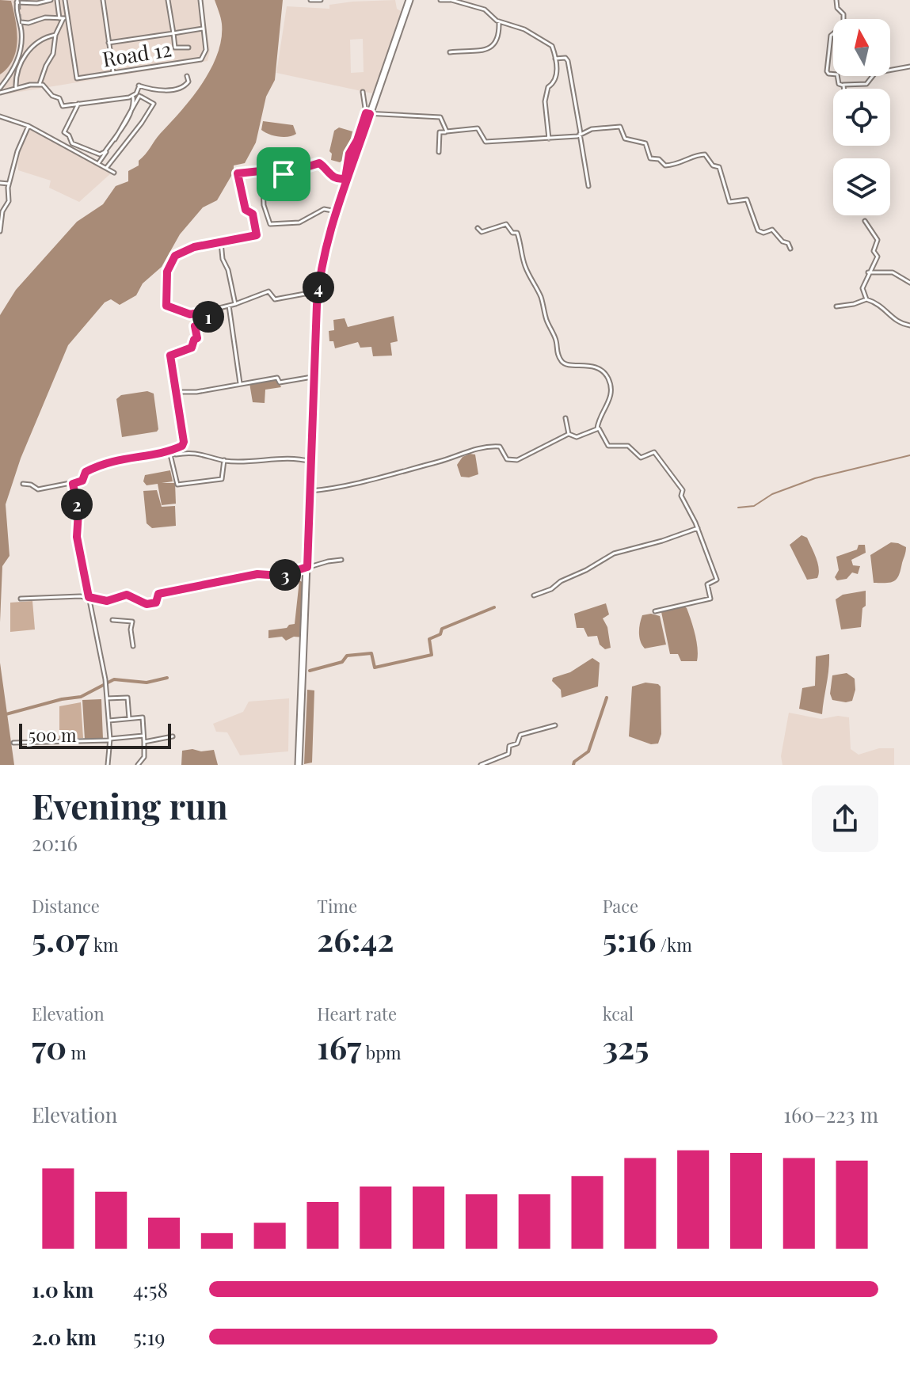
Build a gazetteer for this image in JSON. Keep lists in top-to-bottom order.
{
  "streets": {
    "street": ["Road 12"]
  },
  "scale_bar": "500 m",
  "north": "top",
  "page": {
    "pins": [
      "4",
      "1",
      "2",
      "3"
    ],
    "scale": "500 m",
    "heading": ["Evening run", "20:16"],
    "stats": [
      ["Distance", "5.07 km"],
      ["Time", "26:42"],
      ["Pace", "5:16 /km"],
      ["Elevation", "70 m"],
      ["Heart rate", "167 bpm"],
      ["kcal", "325"]
    ],
    "chart": ["Elevation", "160–223 m"],
    "list": [
      {
        "name": "1.0 km",
        "note": "4:58"
      },
      {
        "name": "2.0 km",
        "note": "5:19"
      }
    ]
  }
}
